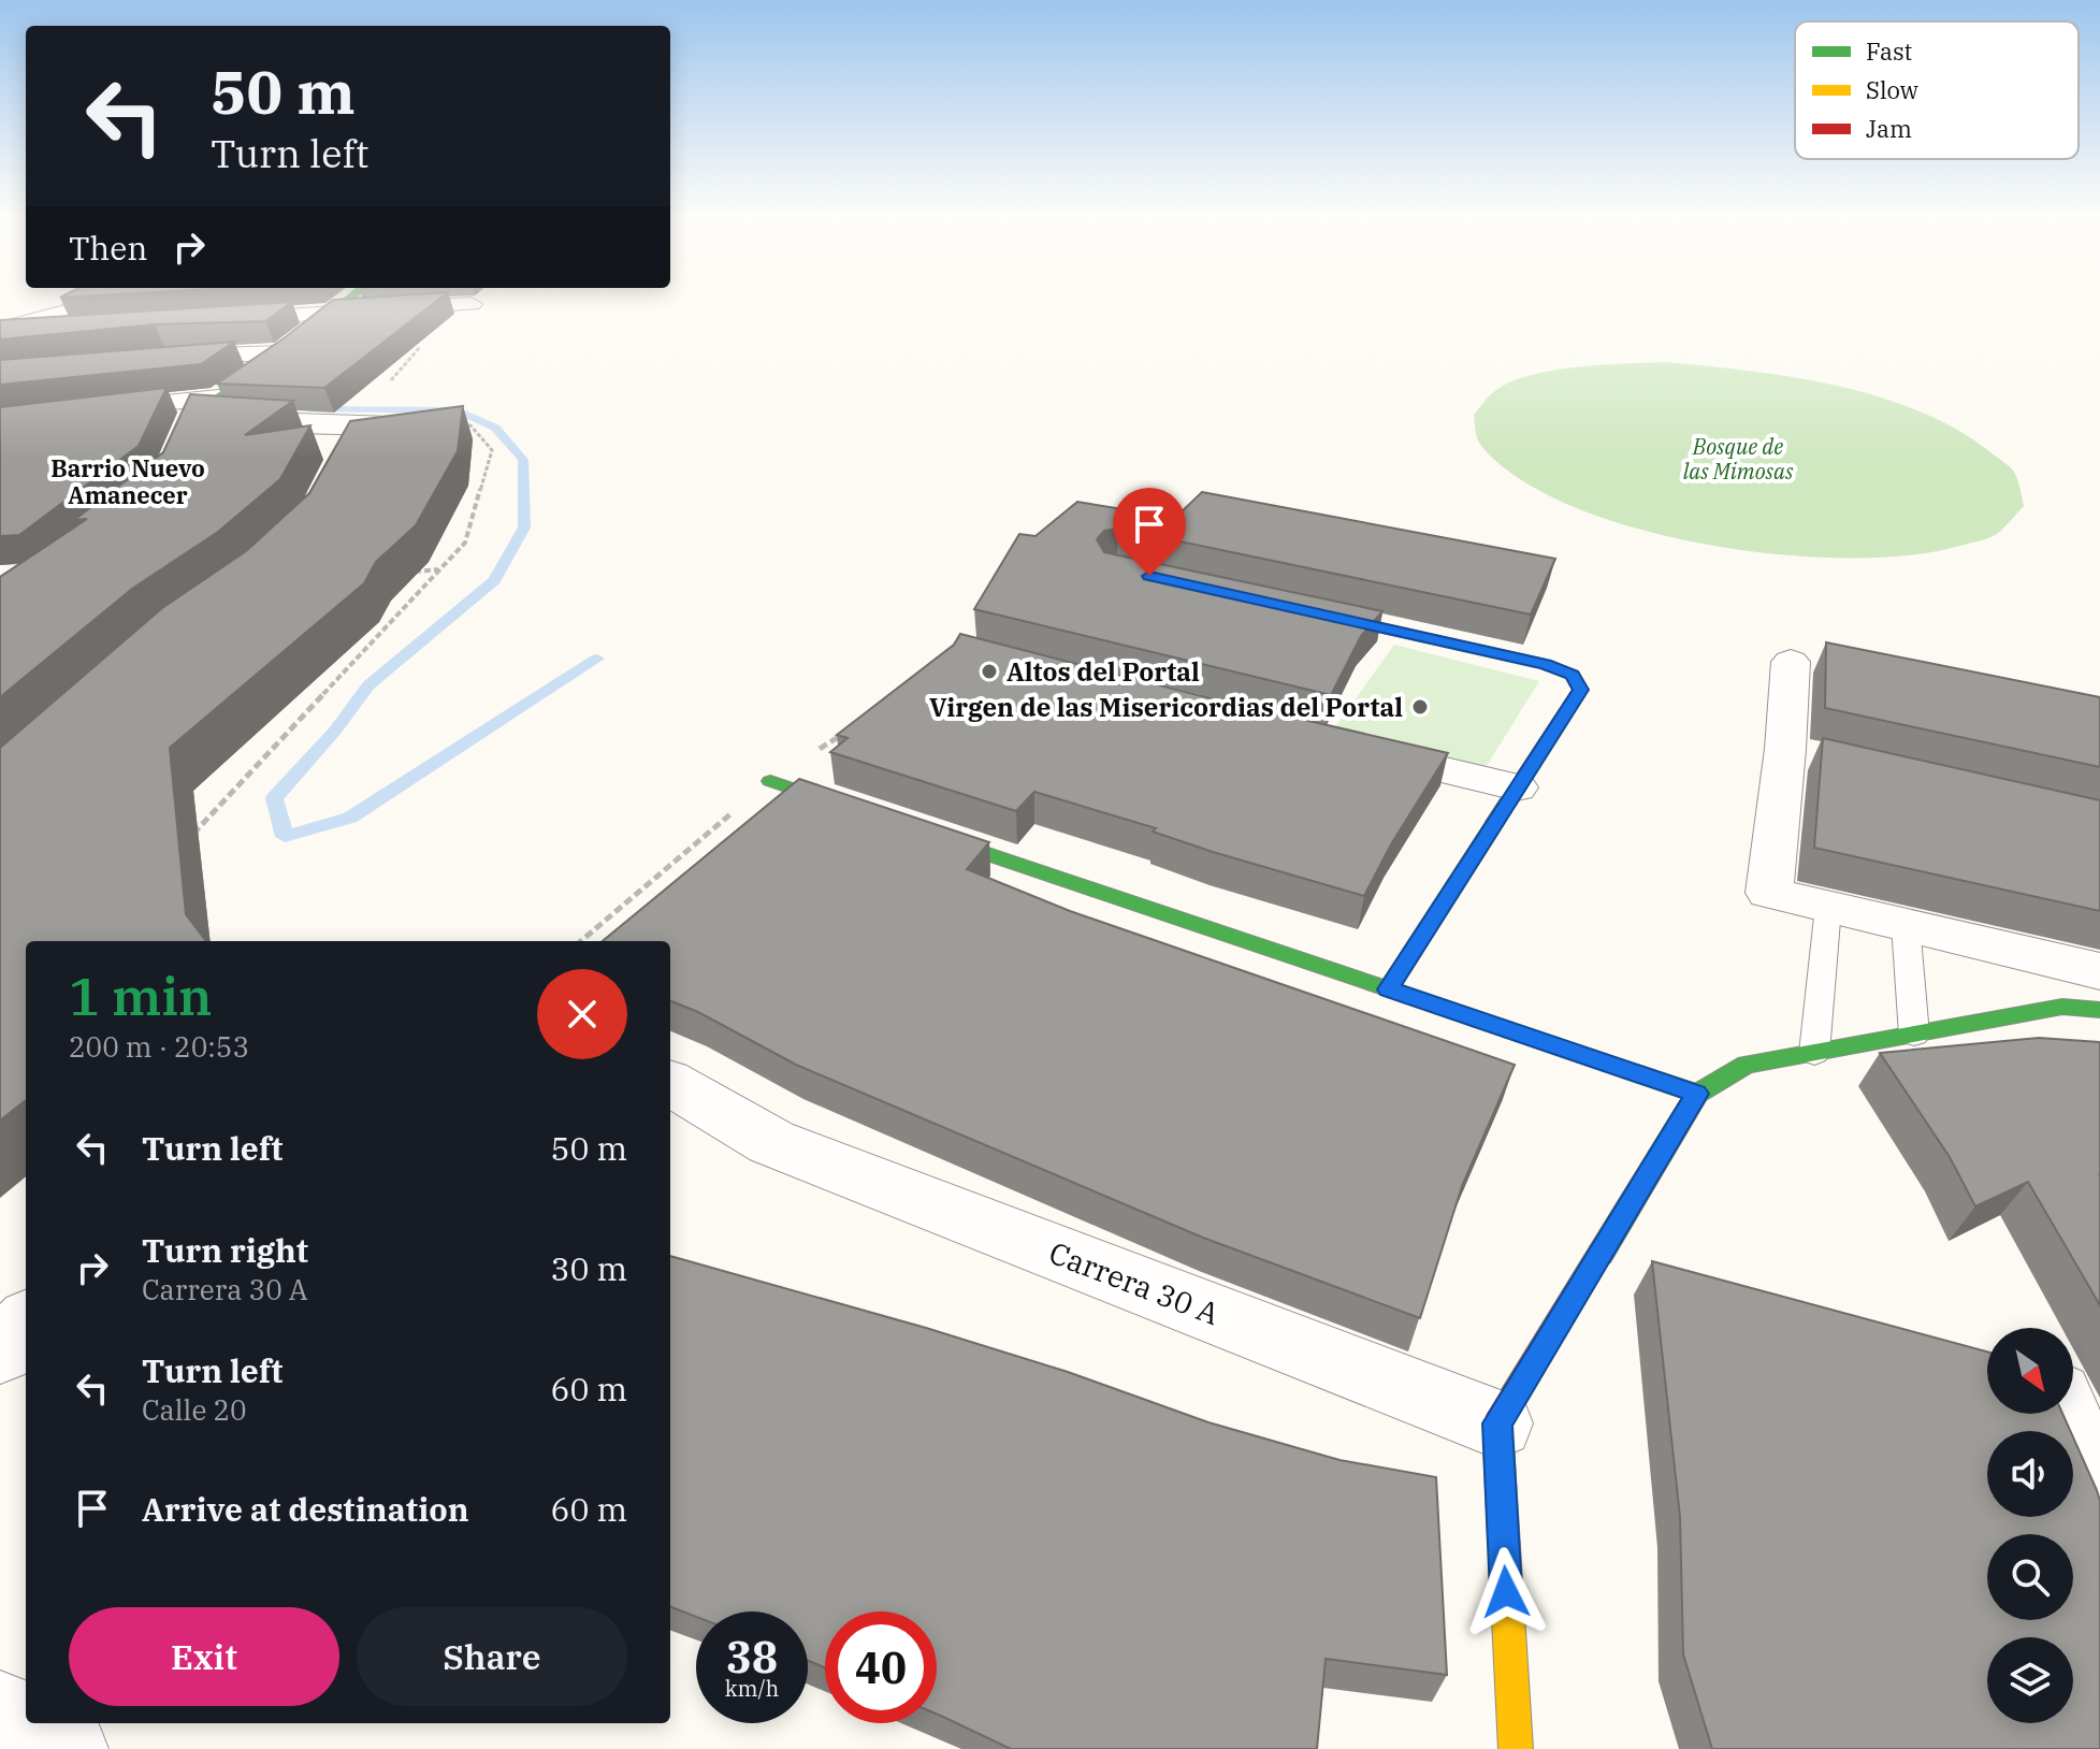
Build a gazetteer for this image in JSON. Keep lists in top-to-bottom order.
{
  "streets": {
    "street": ["Carrera 30 A"]
  },
  "districts": ["Barrio Nuevo Amanecer"],
  "parks": ["Bosque de las Mimosas"],
  "places": ["Altos del Portal", "Virgen de las Misericordias del Portal"],
  "legend": ["Fast", "Slow", "Jam"],
  "north": "bottom right",
  "page": {
    "turn": ["50 m", "Turn left"],
    "then": "Then",
    "heading": ["1 min", "200 m · 20:53"],
    "list": [
      {
        "name": "Turn left",
        "value": "50 m"
      },
      {
        "name": "Turn right",
        "note": "Carrera 30 A",
        "value": "30 m"
      },
      {
        "name": "Turn left",
        "note": "Calle 20",
        "value": "60 m"
      },
      {
        "name": "Arrive at destination",
        "value": "60 m"
      }
    ],
    "buttons": ["Exit", "Share"],
    "speed": "38 km/h",
    "limit": "40"
  }
}
